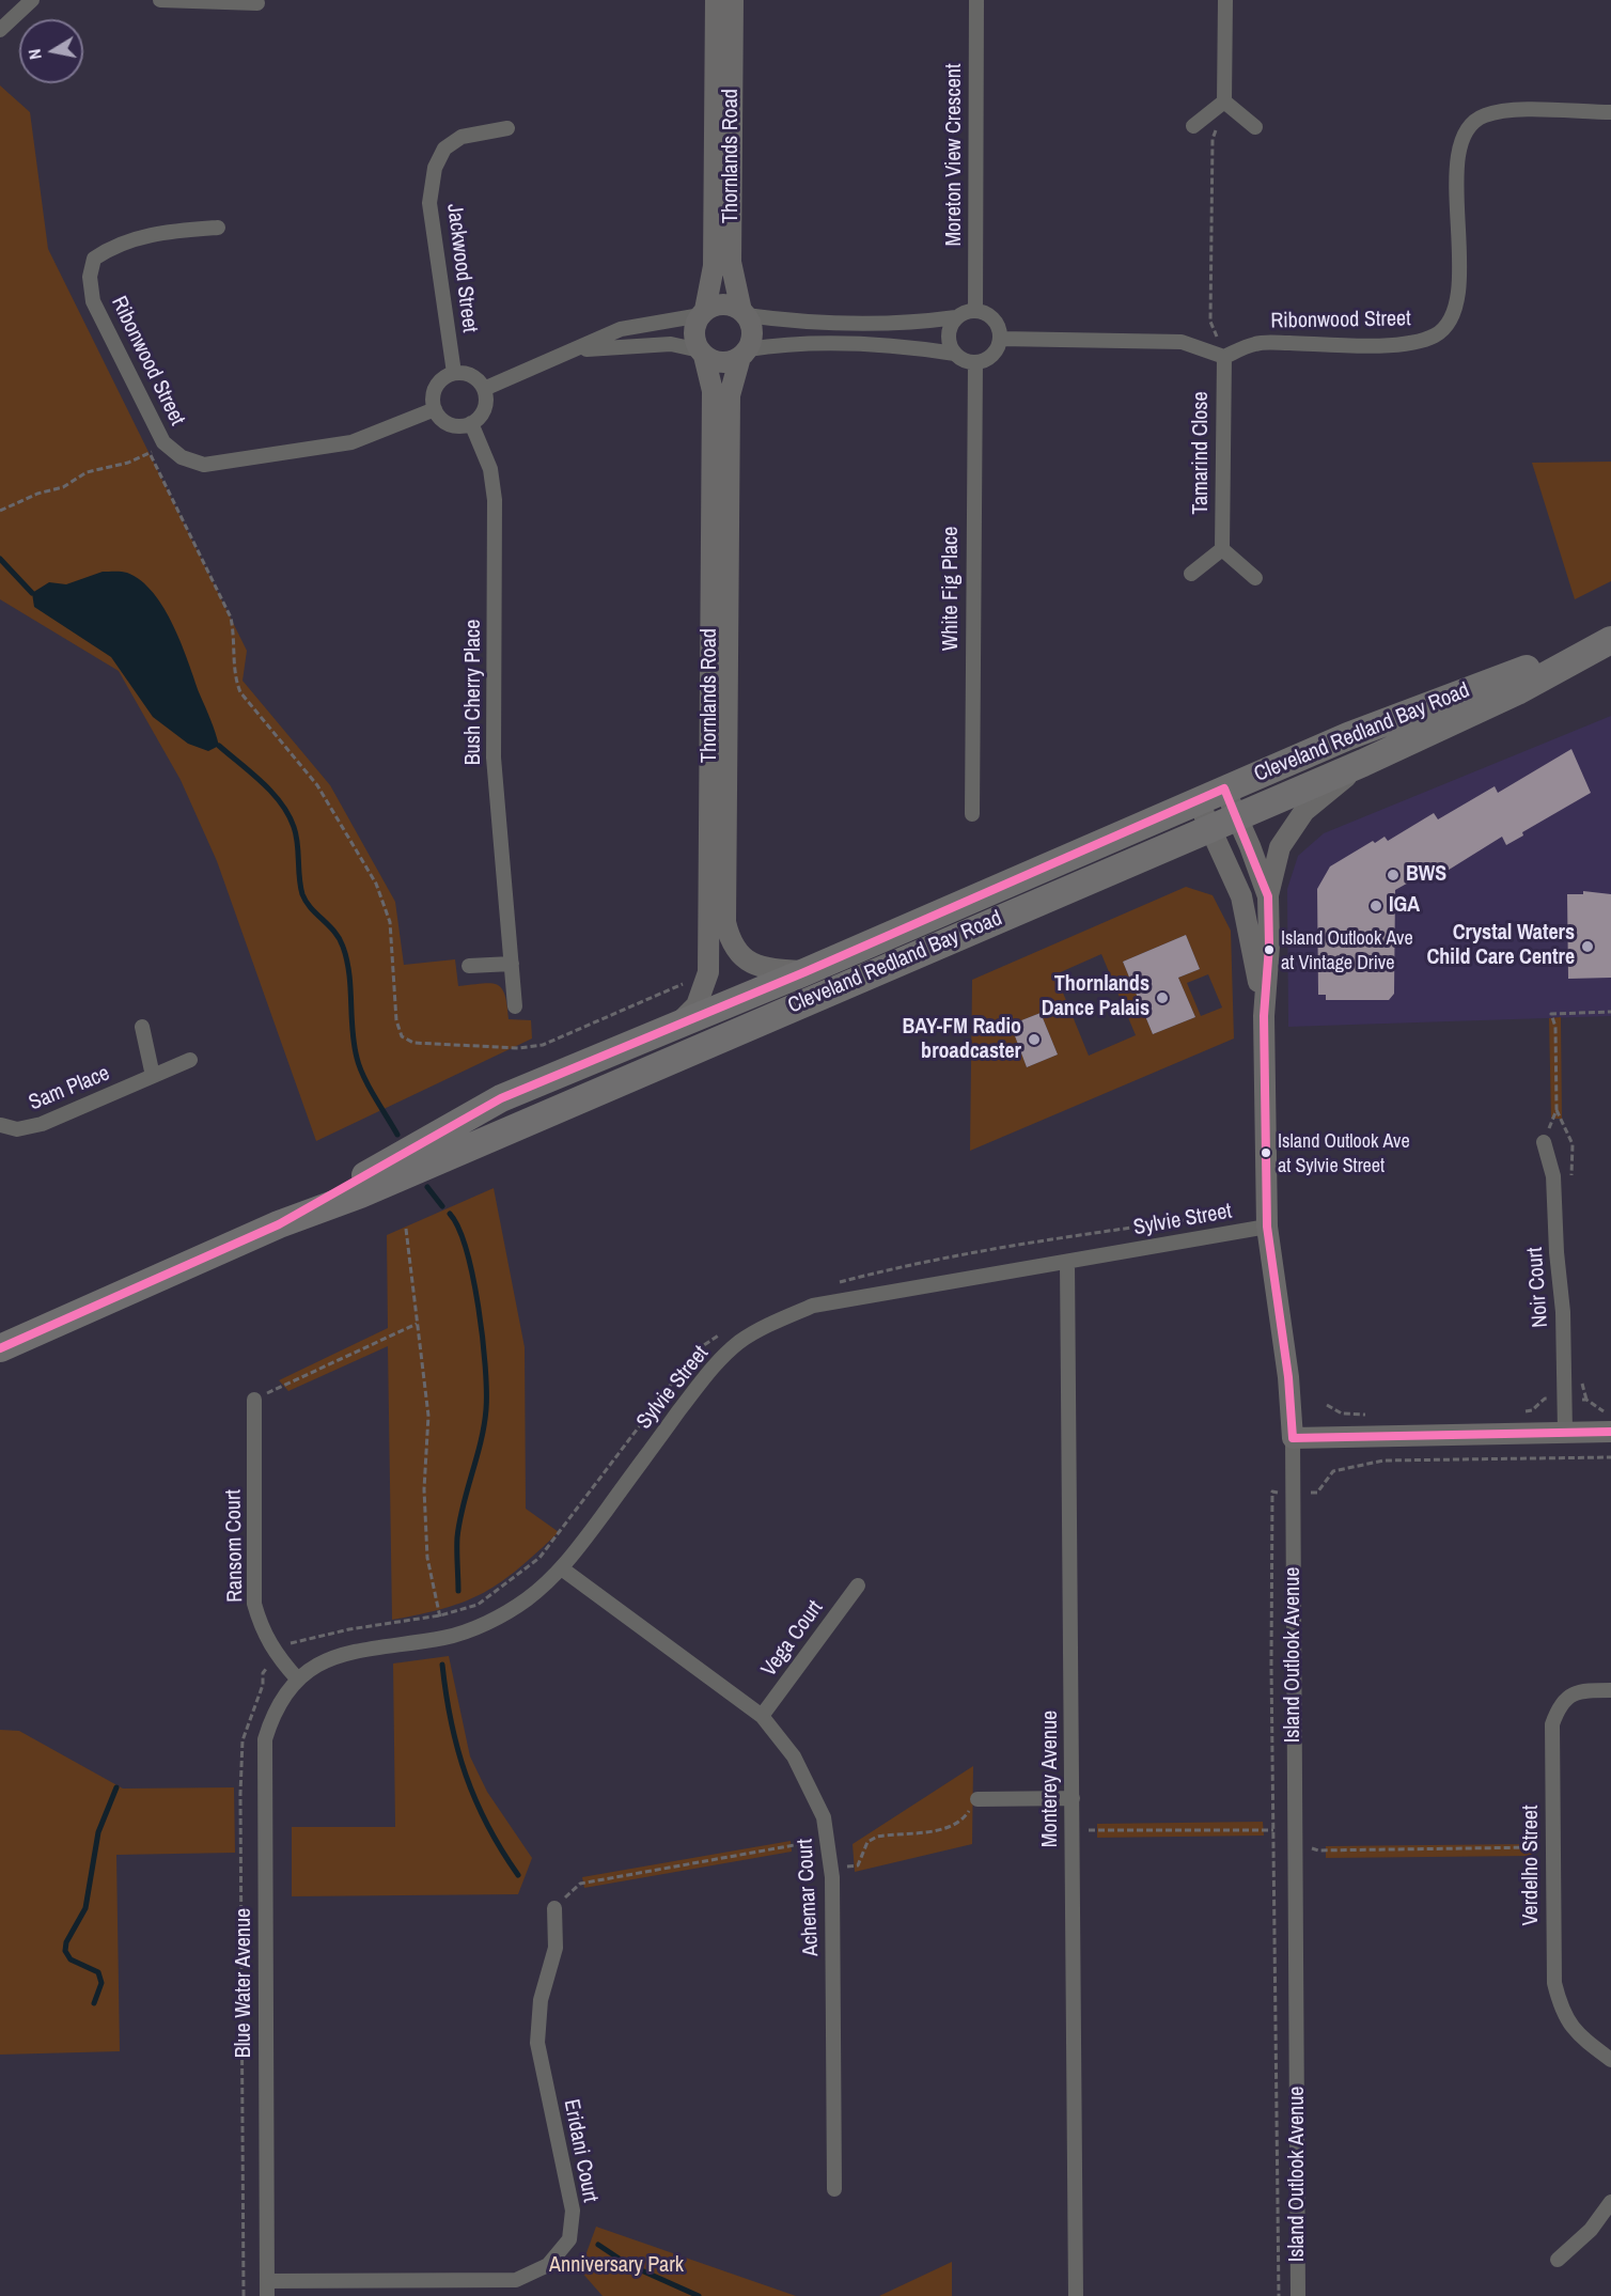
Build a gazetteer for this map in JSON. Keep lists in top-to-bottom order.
{
  "streets": {
    "highway": ["Cleveland Redland Bay Road"],
    "street": [
      "Moreton View Crescent",
      "Thornlands Road",
      "Jackwood Street",
      "Ribonwood Street",
      "Tamarind Close",
      "White Fig Place",
      "Bush Cherry Place",
      "Sam Place",
      "Sylvie Street",
      "Noir Court",
      "Ransom Court",
      "Vega Court",
      "Island Outlook Avenue",
      "Monterey Avenue",
      "Verdelho Street",
      "Achemar Court",
      "Blue Water Avenue",
      "Eridani Court"
    ]
  },
  "crossings": [
    ["Moreton View Crescent", "White Fig Place"],
    ["Thornlands Road", "Cleveland Redland Bay Road"],
    ["Jackwood Street", "Ribonwood Street"],
    ["Jackwood Street", "Bush Cherry Place"],
    ["Ribonwood Street", "Tamarind Close"],
    ["Ribonwood Street", "Bush Cherry Place"],
    ["Cleveland Redland Bay Road", "Island Outlook Avenue"],
    ["Sylvie Street", "Ransom Court"],
    ["Sylvie Street", "Island Outlook Avenue"],
    ["Sylvie Street", "Monterey Avenue"],
    ["Sylvie Street", "Achemar Court"],
    ["Sylvie Street", "Blue Water Avenue"],
    ["Ransom Court", "Blue Water Avenue"],
    ["Vega Court", "Achemar Court"],
    ["Blue Water Avenue", "Eridani Court"]
  ],
  "parks": ["Anniversary Park"],
  "places": [
    "BWS",
    "IGA",
    "Crystal Waters Child Care Centre",
    "Island Outlook Ave at Vintage Drive",
    "Thornlands Dance Palais",
    "BAY-FM Radio broadcaster",
    "Island Outlook Ave at Sylvie Street"
  ],
  "north": "left"
}
